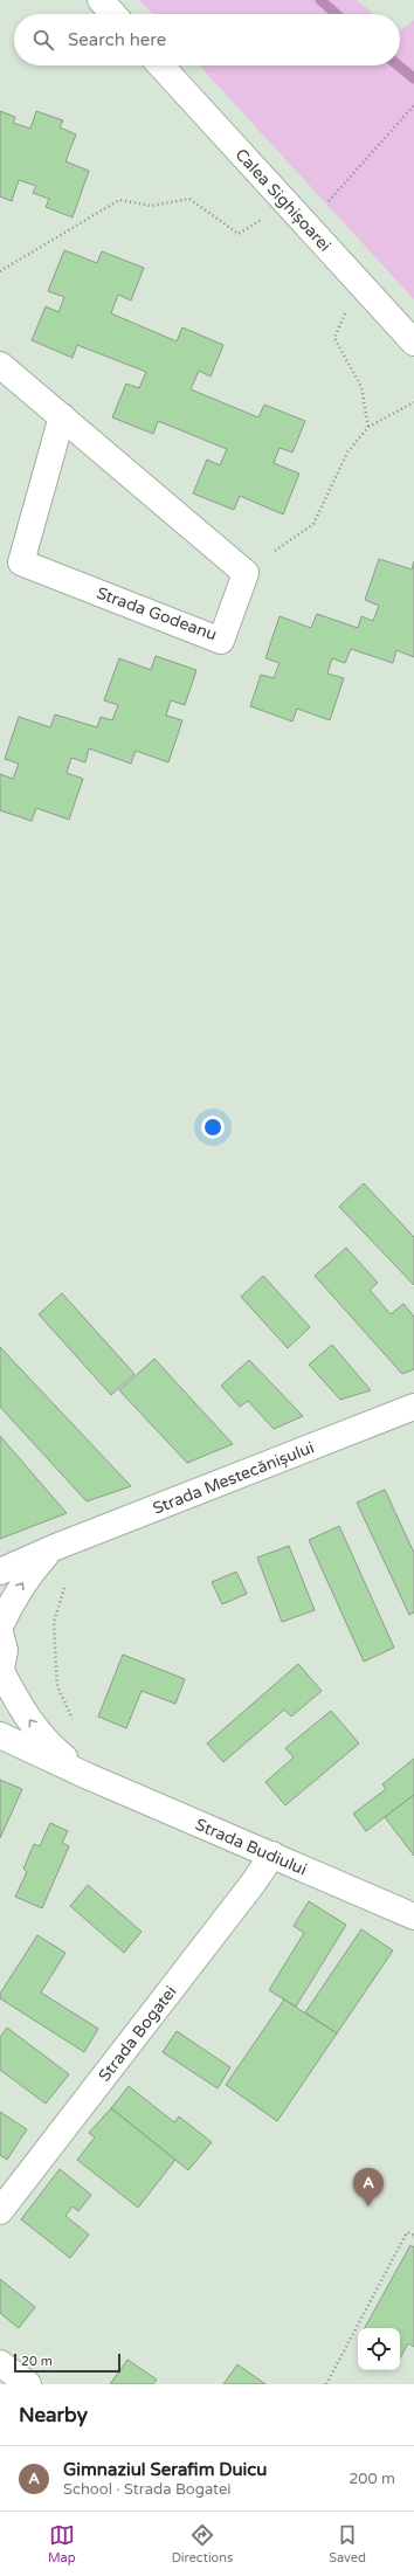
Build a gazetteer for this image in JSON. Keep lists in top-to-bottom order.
{
  "streets": {
    "main road": [
      "Calea Sighișoarei",
      "Strada Godeanu",
      "Strada Mestecănișului",
      "Strada Budiului",
      "Strada Bogatei"
    ]
  },
  "crossings": [
    ["Strada Budiului", "Strada Bogatei"]
  ],
  "scale_bar": "20 m",
  "page": {
    "search": "Search here",
    "pins": "A",
    "scale": "20 m",
    "heading": "Nearby",
    "list": [
      {
        "mark": "A",
        "name": "Gimnaziul Serafim Duicu",
        "note": "School · Strada Bogatei",
        "value": "200 m"
      }
    ],
    "nav": ["Map", "Directions", "Saved"]
  }
}
